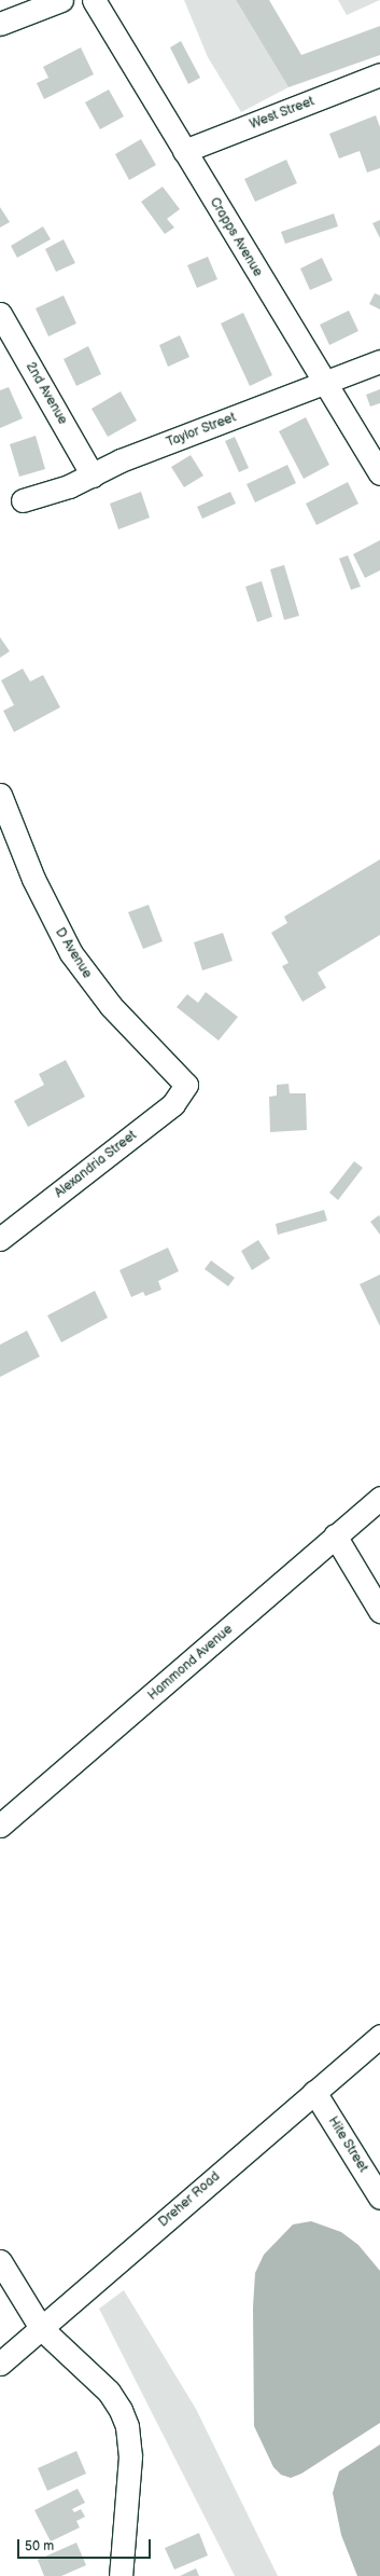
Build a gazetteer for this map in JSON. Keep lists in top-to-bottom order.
{
  "streets": {
    "street": [
      "West Street",
      "Crapps Avenue",
      "2nd Avenue",
      "Taylor Street",
      "D Avenue",
      "Alexandria Street",
      "Hammond Avenue",
      "Hite Street",
      "Dreher Road"
    ]
  },
  "crossings": [
    ["West Street", "Crapps Avenue"],
    ["Crapps Avenue", "Taylor Street"],
    ["2nd Avenue", "Taylor Street"],
    ["D Avenue", "Alexandria Street"],
    ["Hite Street", "Dreher Road"]
  ],
  "scale_bar": "50 m"
}
